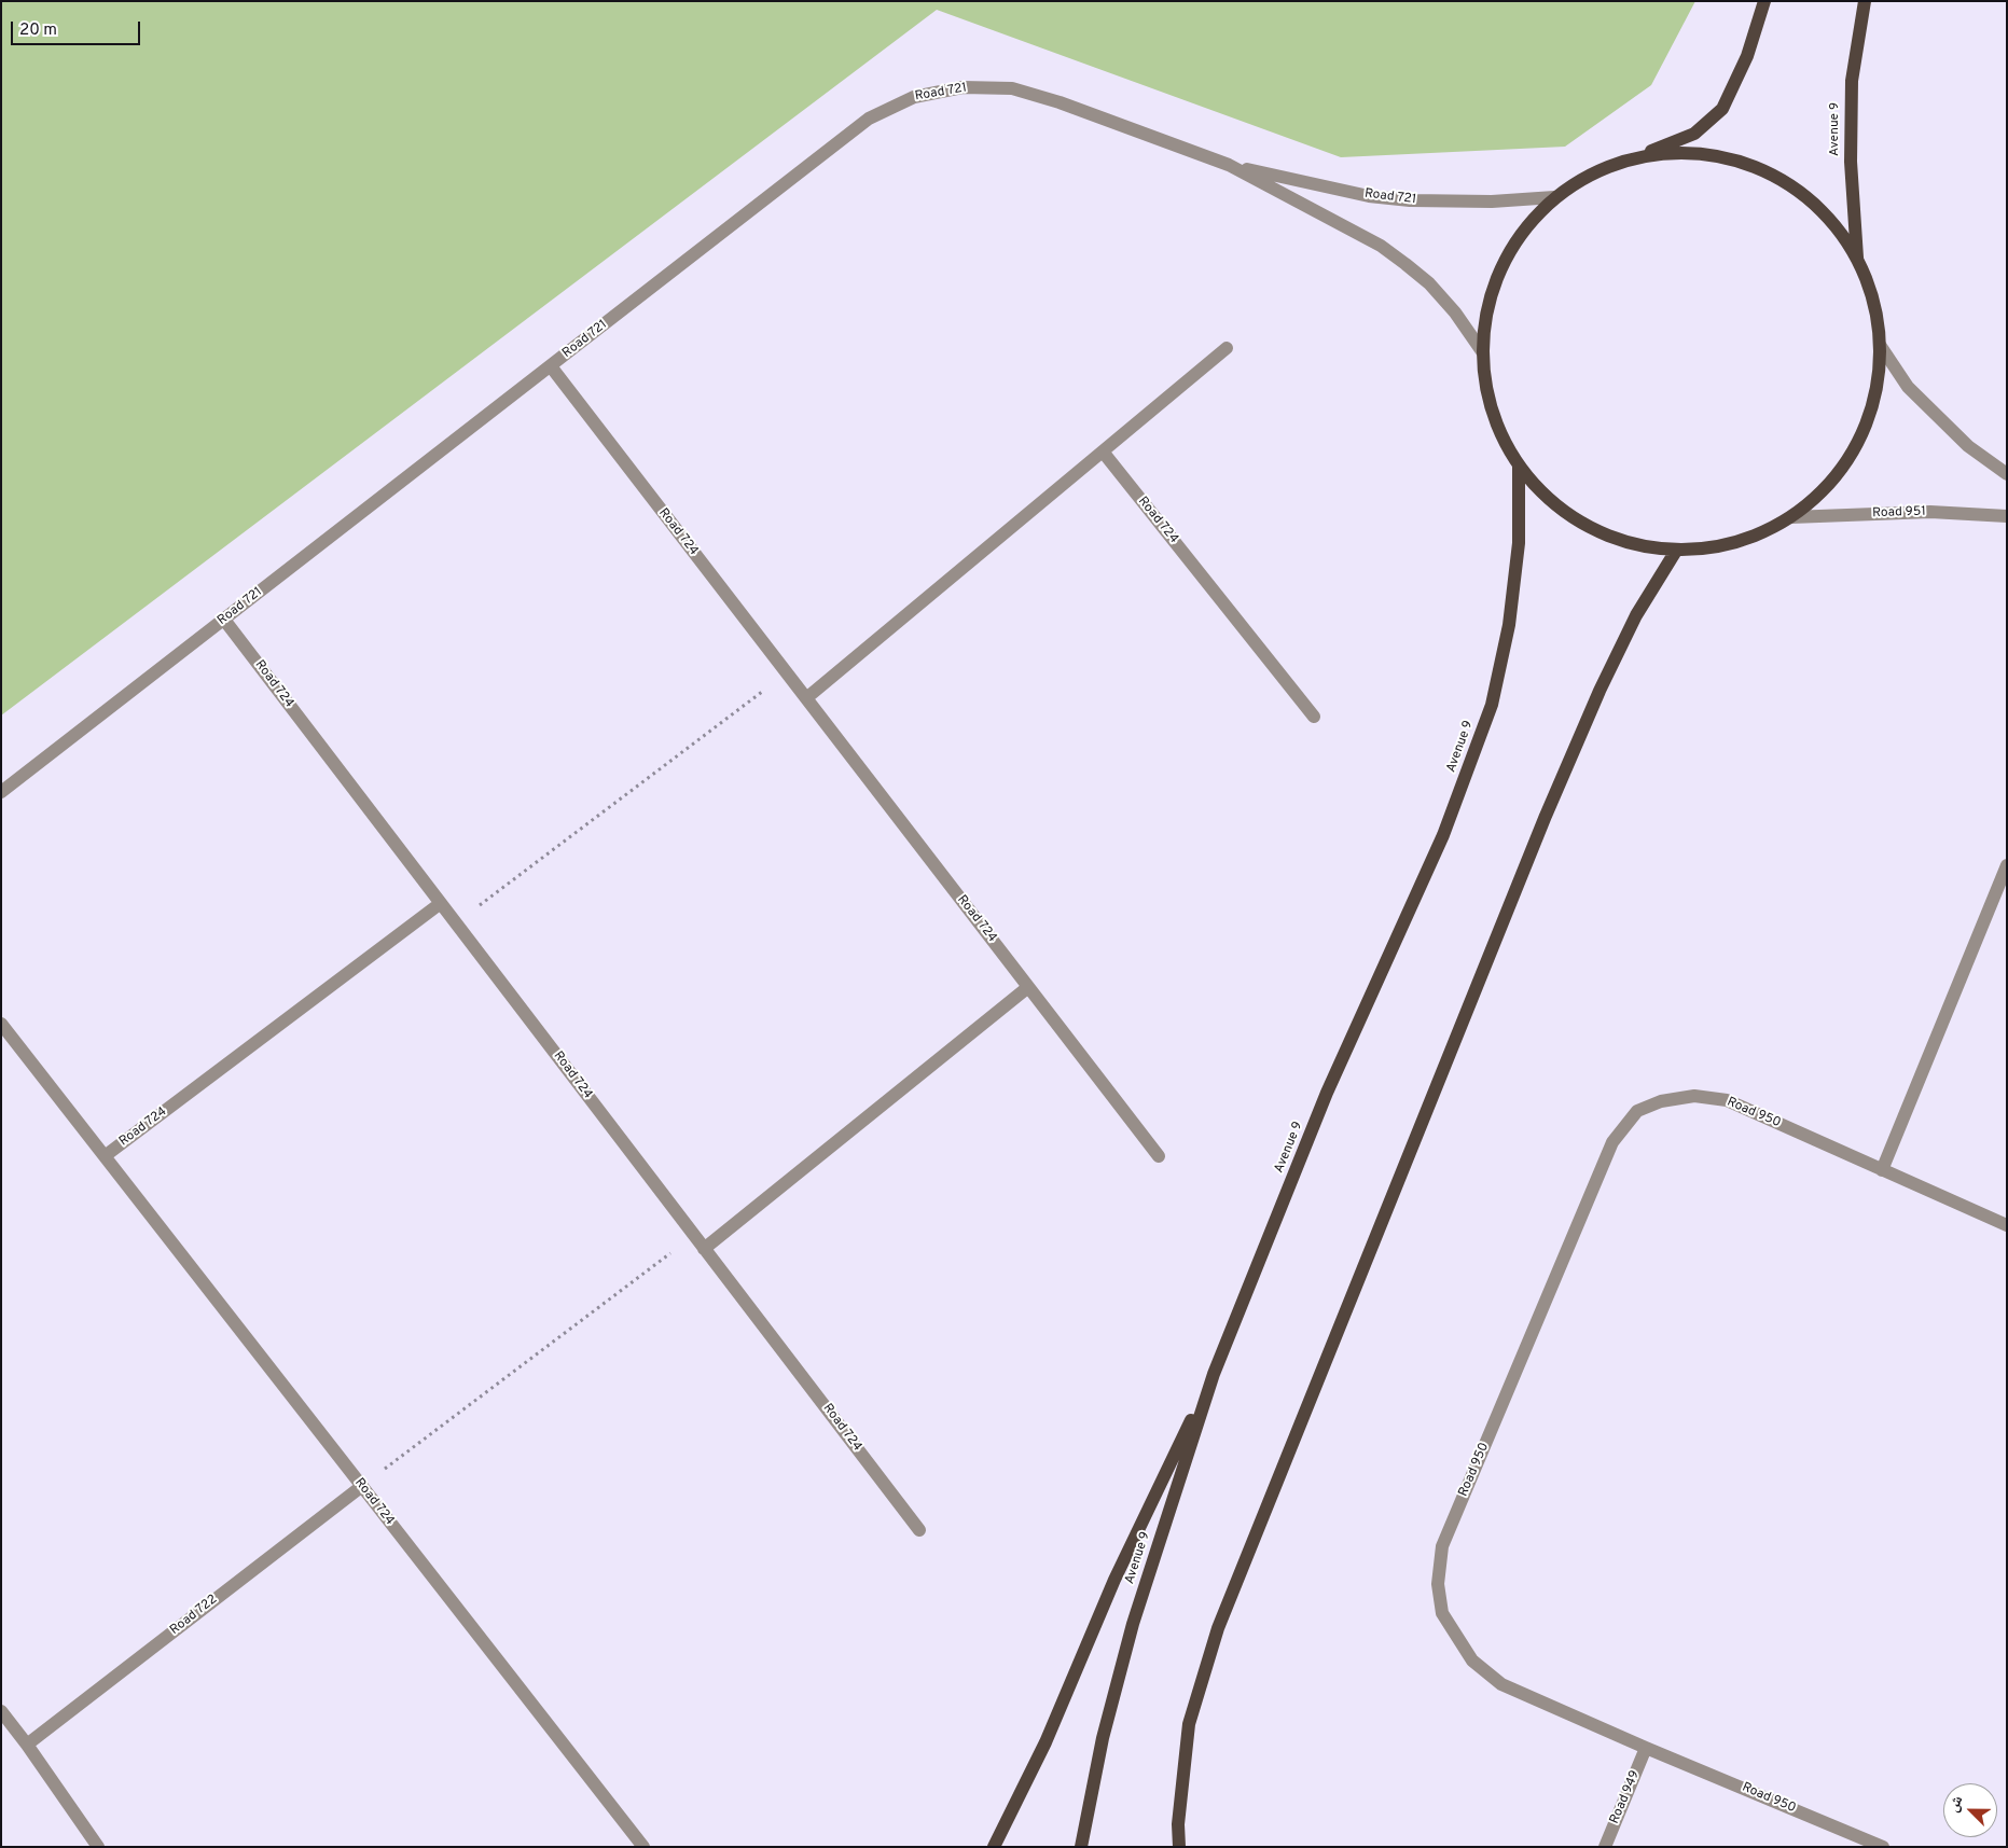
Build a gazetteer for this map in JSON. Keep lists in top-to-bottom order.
{
  "streets": {
    "main road": ["Avenue 9"],
    "street": [
      "Road 721",
      "Road 951",
      "Road 724",
      "Road 950",
      "Road 722",
      "Road 949"
    ]
  },
  "crossings": [
    ["Road 721", "Road 724"],
    ["Road 724", "Road 722"],
    ["Road 950", "Road 949"]
  ],
  "scale_bar": "20 m",
  "north": "top left"
}
